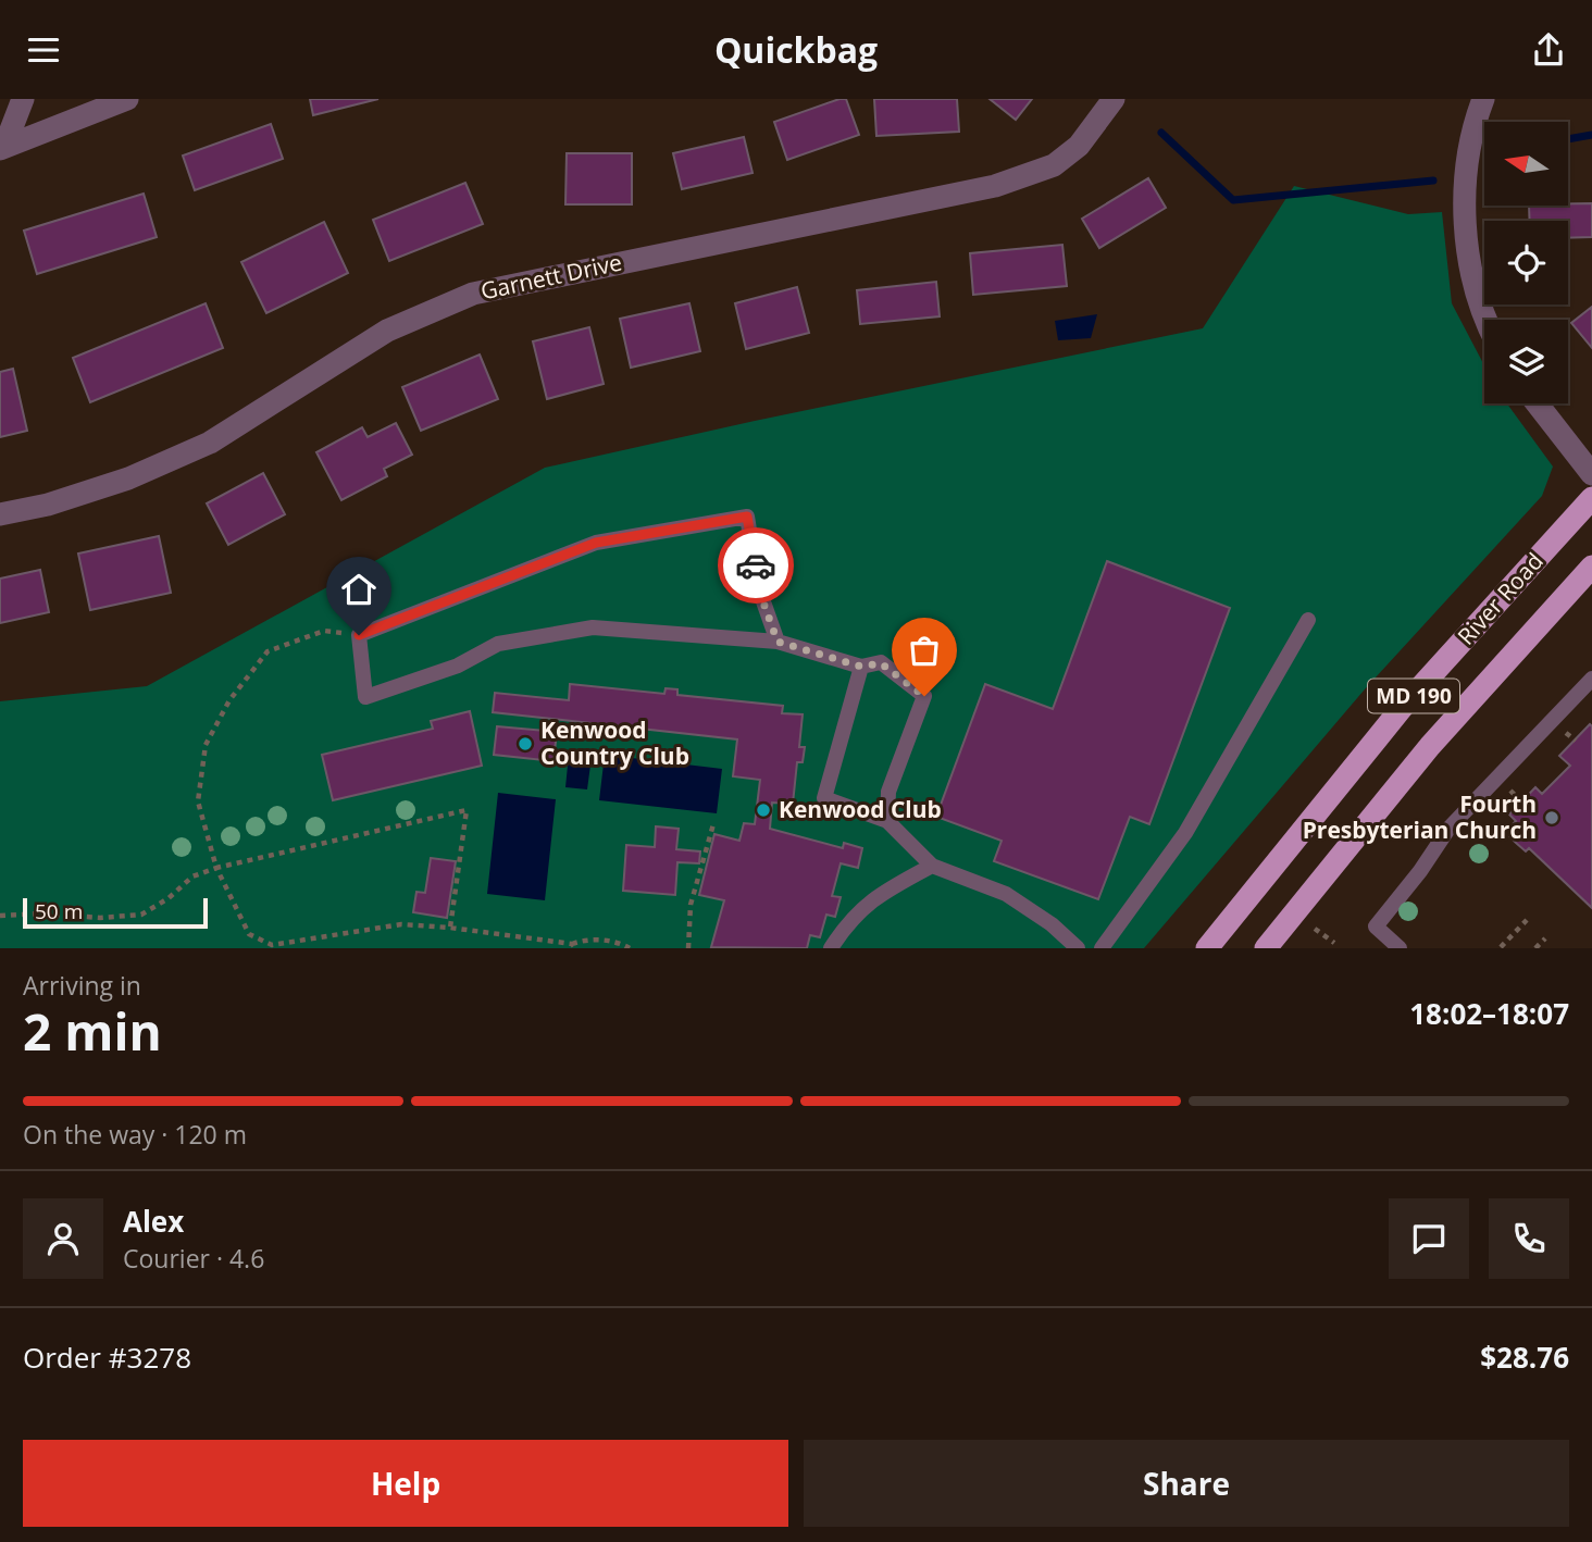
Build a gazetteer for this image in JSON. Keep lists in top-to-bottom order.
{
  "streets": {
    "main road": ["River Road", "MD 190"],
    "street": ["Garnett Drive"]
  },
  "places": ["Kenwood Country Club", "Kenwood Club", "Fourth Presbyterian Church"],
  "scale_bar": "50 m",
  "north": "left",
  "page": {
    "header": "Quickbag",
    "scale": "50 m",
    "heading": ["2 min", "Arriving in", "18:02–18:07"],
    "panel": [
      "Alex",
      "Courier · 4.6",
      "Order #3278",
      "$28.76"
    ],
    "bar": "On the way · 120 m",
    "buttons": ["Help", "Share"]
  }
}
